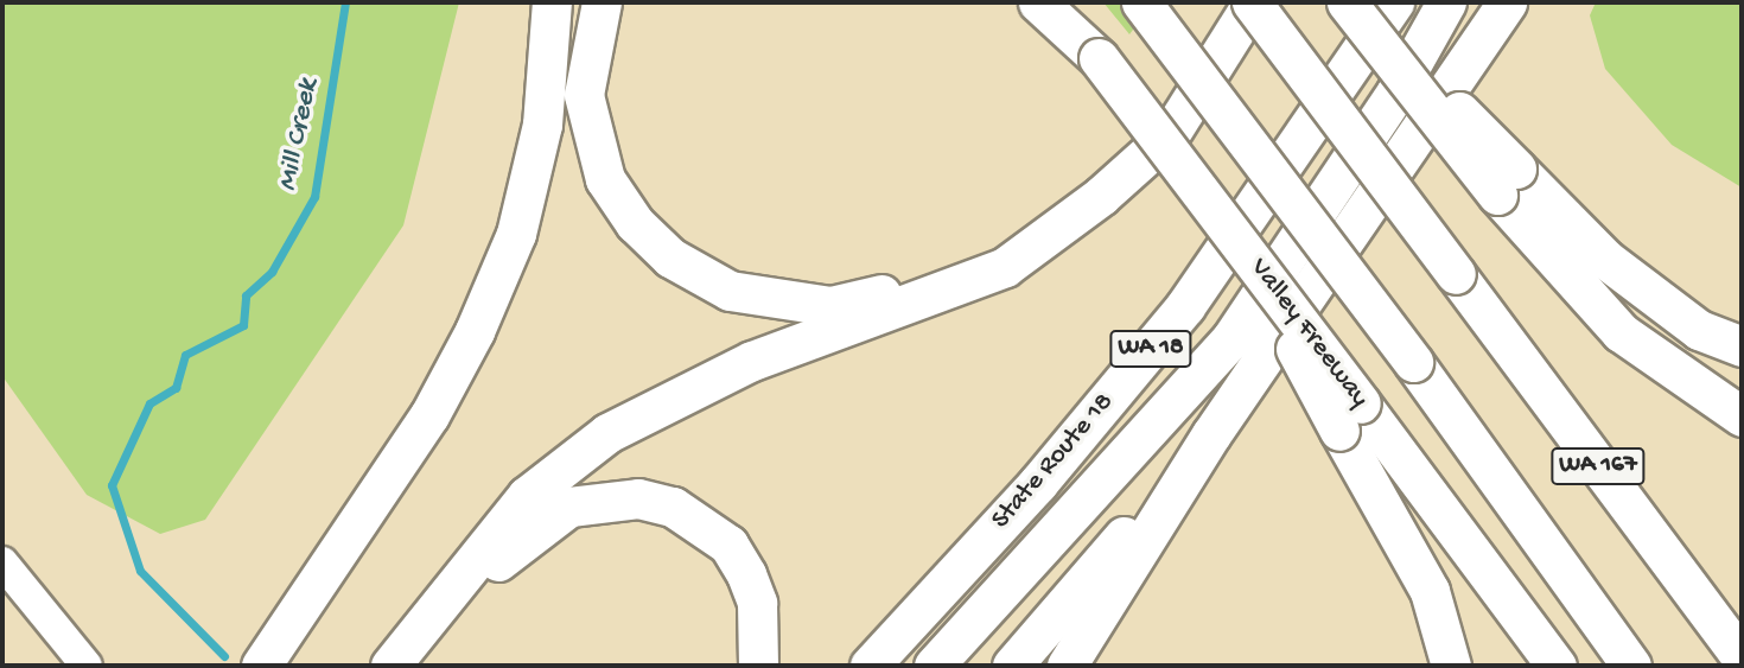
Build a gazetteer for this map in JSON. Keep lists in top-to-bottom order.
{
  "streets": {
    "highway": [
      "Valley Freeway",
      "WA 18",
      "State Route 18",
      "WA 167"
    ]
  },
  "water": ["Mill Creek"]
}
